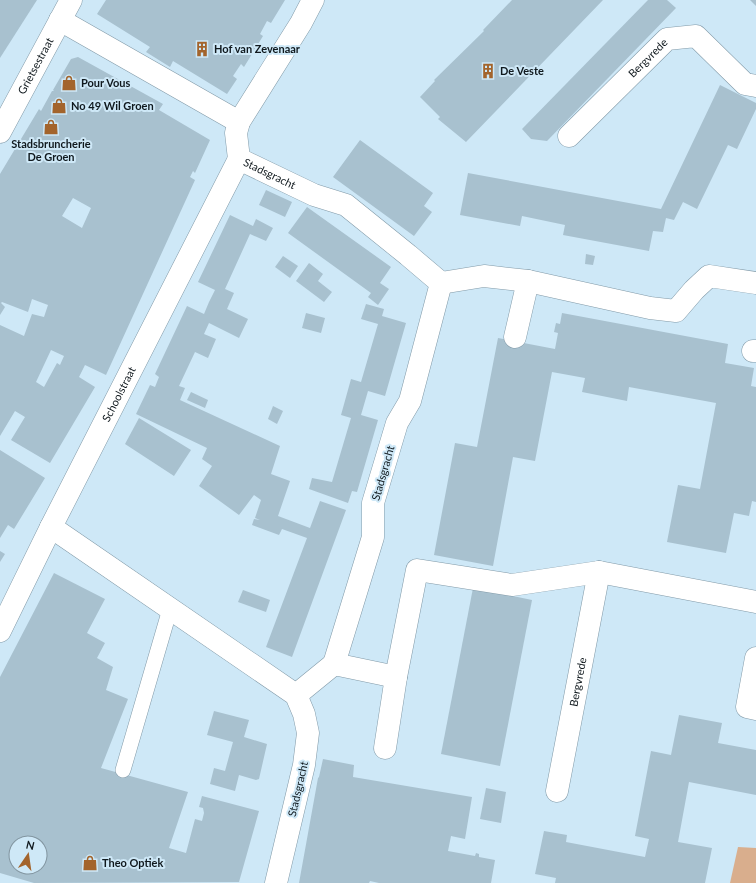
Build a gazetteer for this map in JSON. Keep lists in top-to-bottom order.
{
  "streets": {
    "street": [
      "Bergvrede",
      "Grietsestraat",
      "Stadsgracht",
      "Schoolstraat"
    ]
  },
  "crossings": [
    ["Stadsgracht", "Schoolstraat"]
  ],
  "places": {
    "building": ["Hof van Zevenaar", "De Veste"],
    "shop": [
      "Pour Vous",
      "No 49 Wil Groen",
      "Stadsbruncherie De Groen",
      "Theo Optiek"
    ]
  },
  "north": "top"
}
